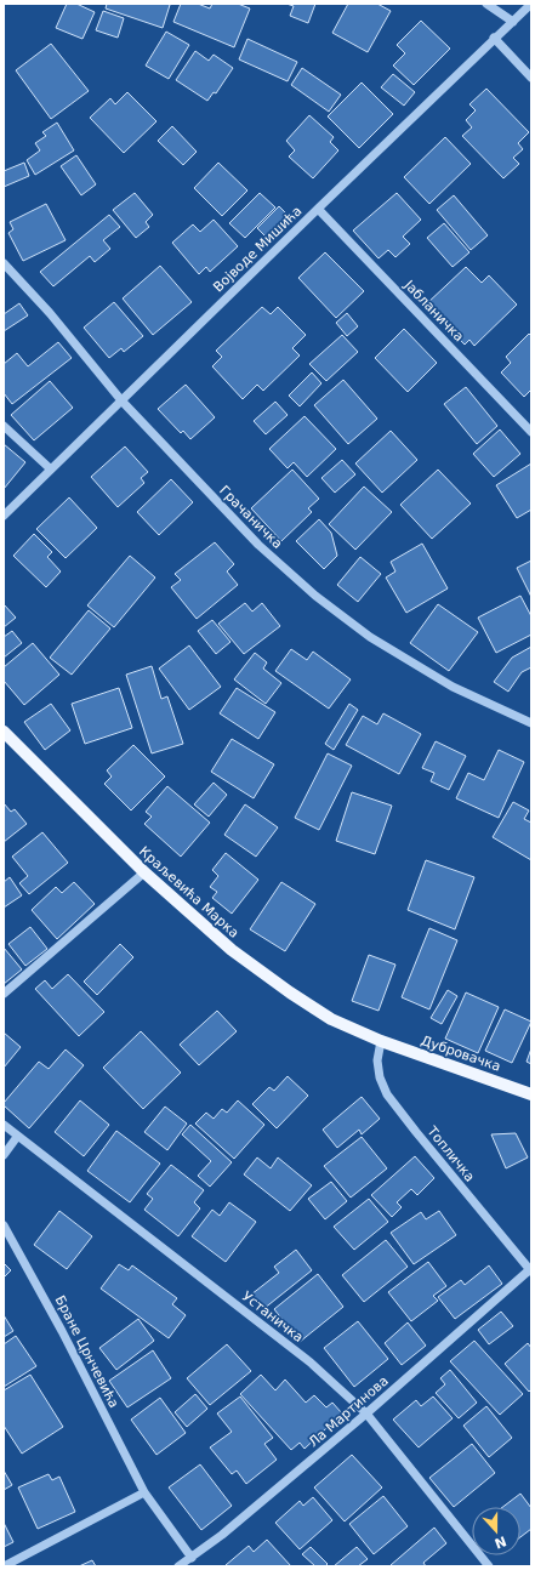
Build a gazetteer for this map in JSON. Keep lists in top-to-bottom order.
{
  "streets": {
    "main road": ["Краљевића Марка", "Дубровачка"],
    "street": [
      "Војводе Мишића",
      "Јабланичка",
      "Грачаничка",
      "Топличка",
      "Устаничка",
      "Бране Црнчевића",
      "Ла Мартинова"
    ]
  },
  "crossings": [
    ["Војводе Мишића", "Јабланичка"],
    ["Војводе Мишића", "Грачаничка"],
    ["Краљевића Марка", "Дубровачка"],
    ["Краљевића Марка", "Топличка"],
    ["Дубровачка", "Топличка"],
    ["Топличка", "Ла Мартинова"],
    ["Устаничка", "Ла Мартинова"],
    ["Бране Црнчевића", "Ла Мартинова"]
  ],
  "north": "bottom"
}
